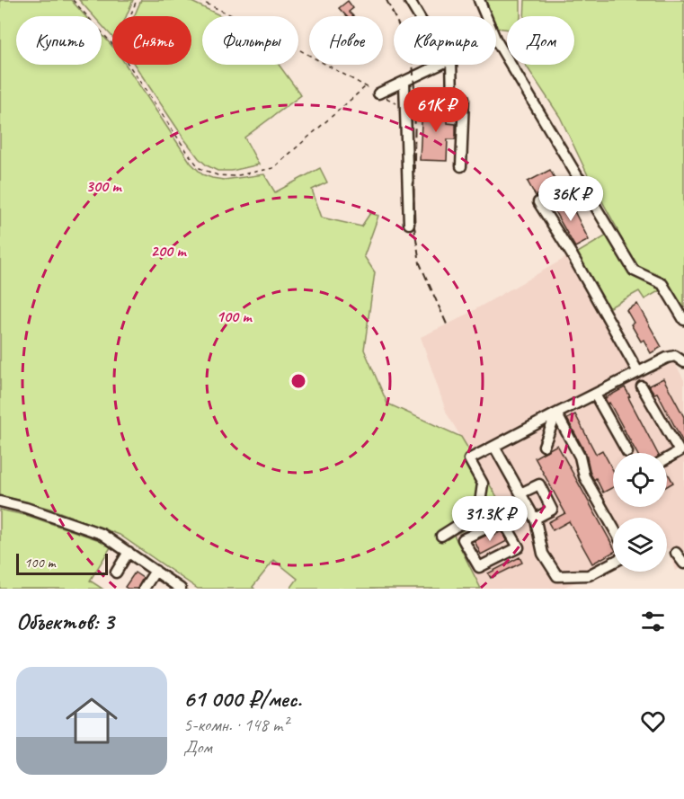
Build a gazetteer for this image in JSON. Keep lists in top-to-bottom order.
{
  "scale_bar": "100 m",
  "page": {
    "chip": [
      "Купить",
      "Снять",
      "Фильтры",
      "Новое",
      "Квартира",
      "Дом"
    ],
    "price": ["61K ₽", "36K ₽", "31.3K ₽"],
    "scale": "100 m",
    "heading": "Объектов: 3",
    "list": [
      {
        "name": "61 000 ₽/мес.",
        "note": "5-комн. · 148 m² · Дом"
      }
    ]
  },
  "rings": ["300 m", "200 m", "100 m"]
}
